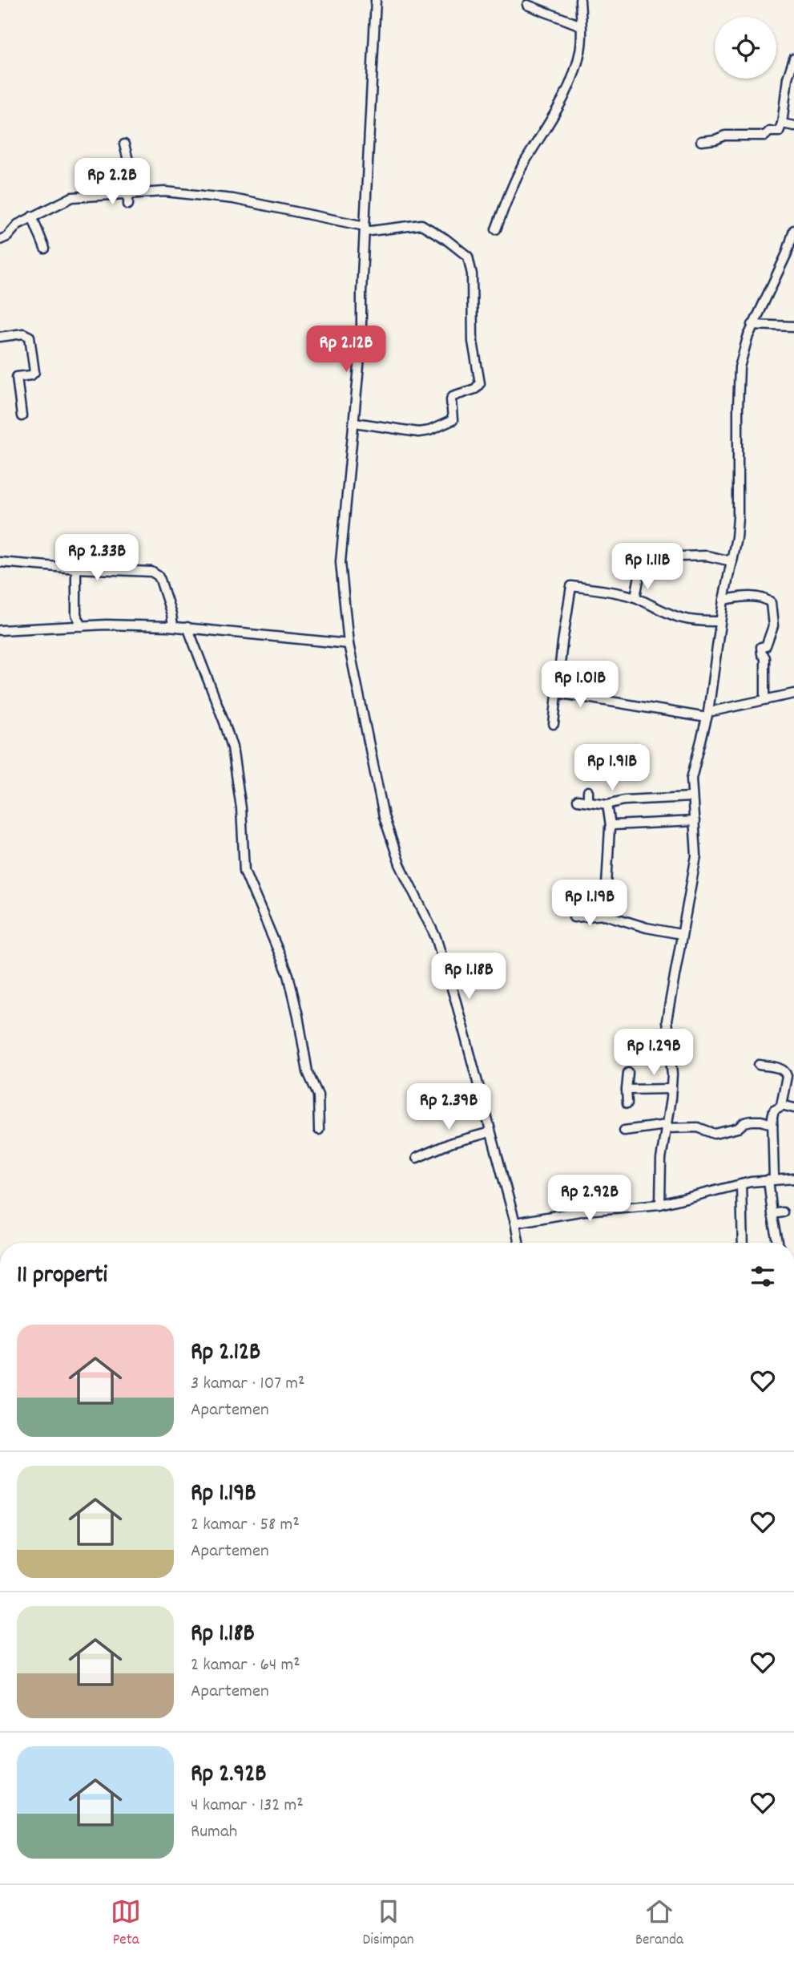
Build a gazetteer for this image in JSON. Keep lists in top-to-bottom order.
{
  "page": {
    "price": [
      "Rp 2.2B",
      "Rp 2.12B",
      "Rp 2.33B",
      "Rp 1.11B",
      "Rp 1.01B",
      "Rp 1.91B",
      "Rp 1.19B",
      "Rp 1.18B",
      "Rp 1.29B",
      "Rp 2.39B",
      "Rp 2.92B"
    ],
    "heading": "11 properti",
    "list": [
      {
        "name": "Rp 2.12B",
        "note": "3 kamar · 107 m² · Apartemen"
      },
      {
        "name": "Rp 1.19B",
        "note": "2 kamar · 58 m² · Apartemen"
      },
      {
        "name": "Rp 1.18B",
        "note": "2 kamar · 64 m² · Apartemen"
      },
      {
        "name": "Rp 2.92B",
        "note": "4 kamar · 132 m² · Rumah"
      }
    ],
    "tabs": ["Peta", "Disimpan", "Beranda"]
  }
}
